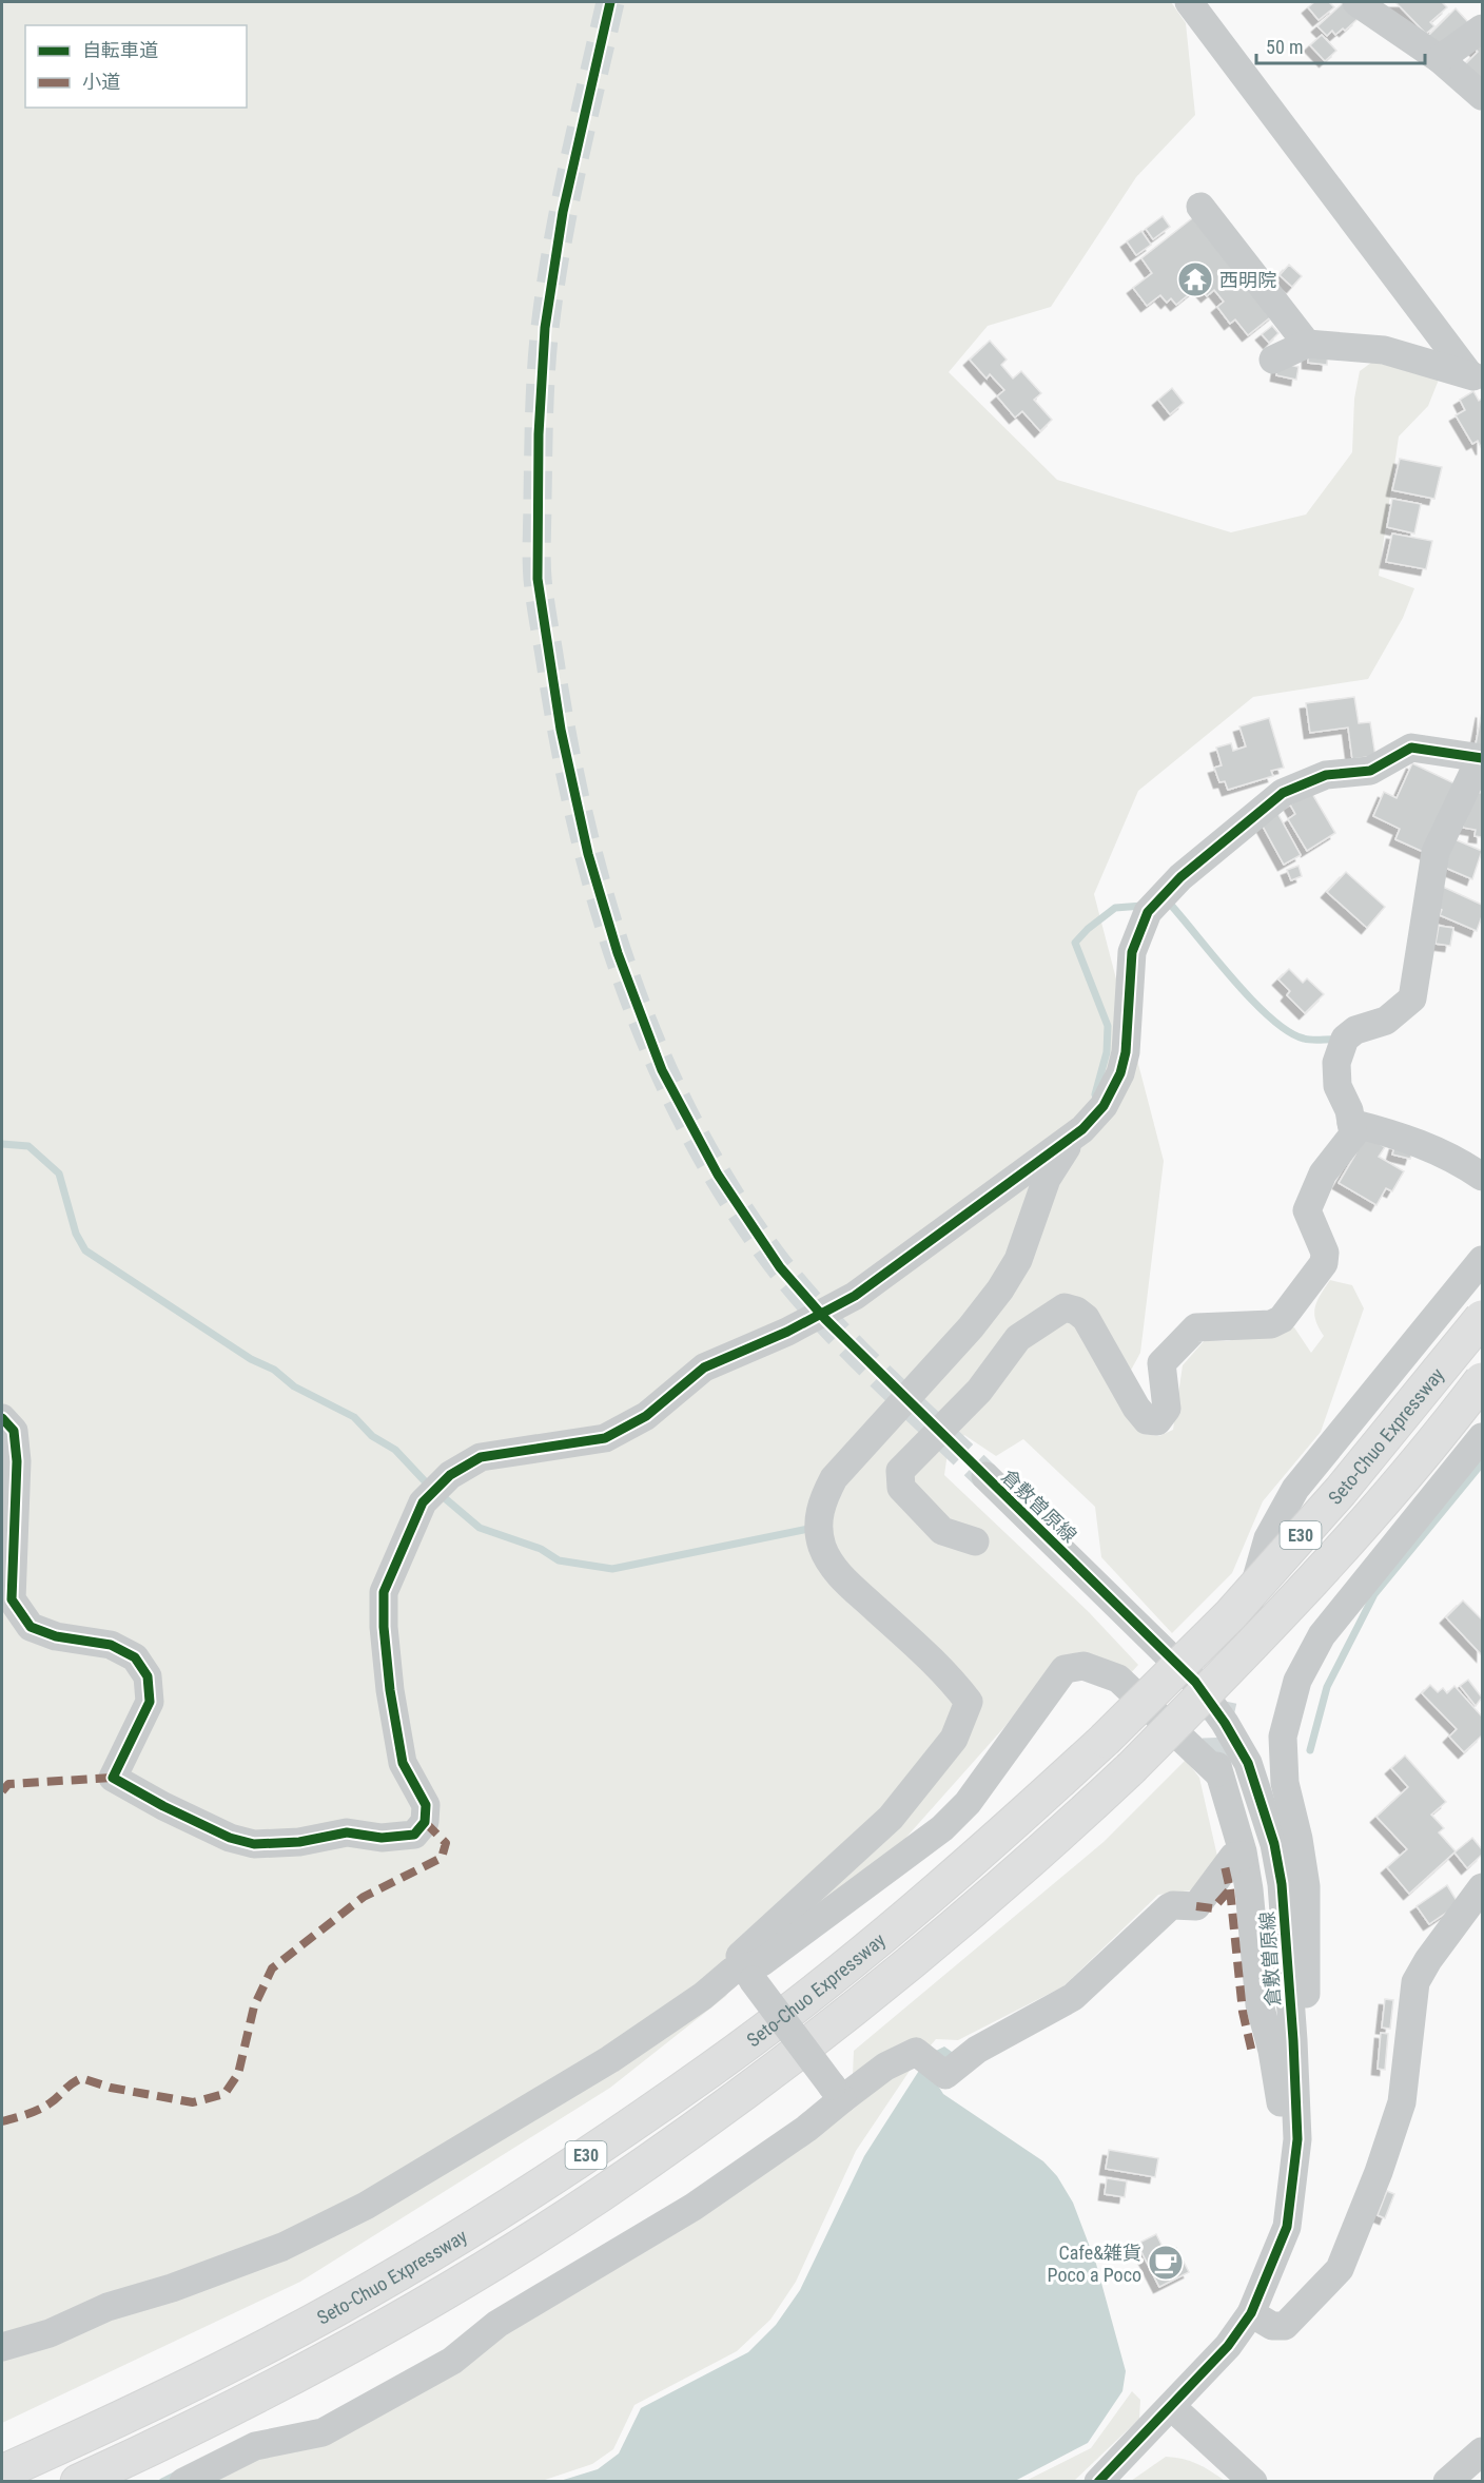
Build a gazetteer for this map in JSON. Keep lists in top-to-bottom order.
{
  "streets": {
    "highway": ["Seto-Chuo Expressway", "E30"],
    "street": ["倉敷曽原線"]
  },
  "places": {
    "temple": ["西明院"],
    "cafe": ["Cafe&雑貨 Poco a Poco"]
  },
  "legend": ["自転車道", "小道"],
  "scale_bar": "50 m"
}
